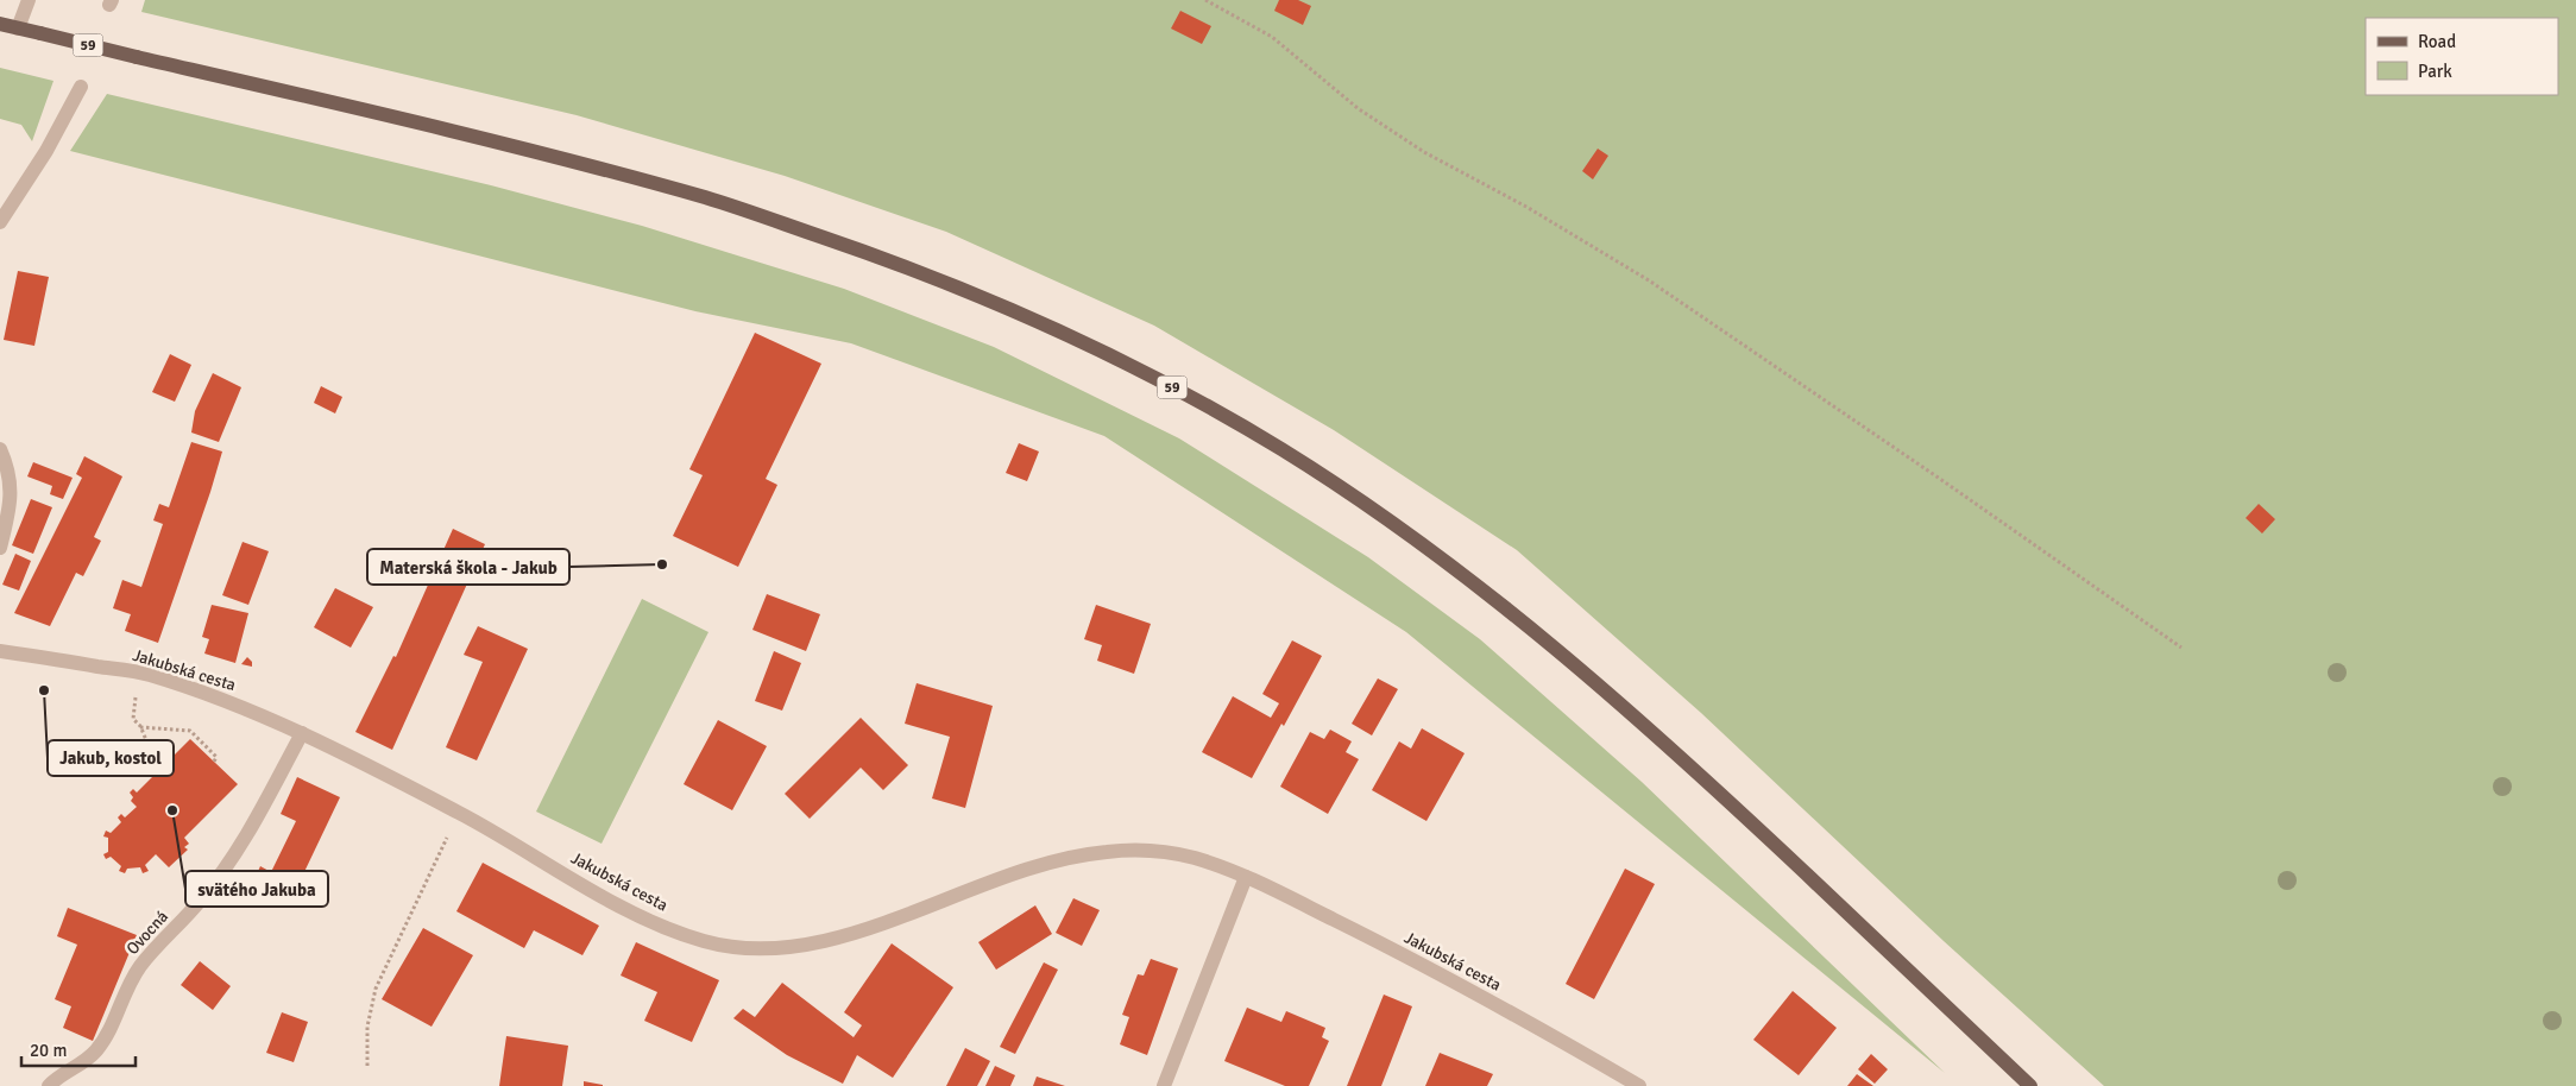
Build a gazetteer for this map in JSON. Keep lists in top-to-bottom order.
{
  "streets": {
    "main road": ["59"],
    "street": ["Jakubská cesta", "Ovocná"]
  },
  "crossings": [
    ["Jakubská cesta", "Ovocná"]
  ],
  "places": ["Materská škola - Jakub", "Jakub, kostol", "svätého Jakuba"],
  "legend": ["Road", "Park"],
  "scale_bar": "20 m"
}
